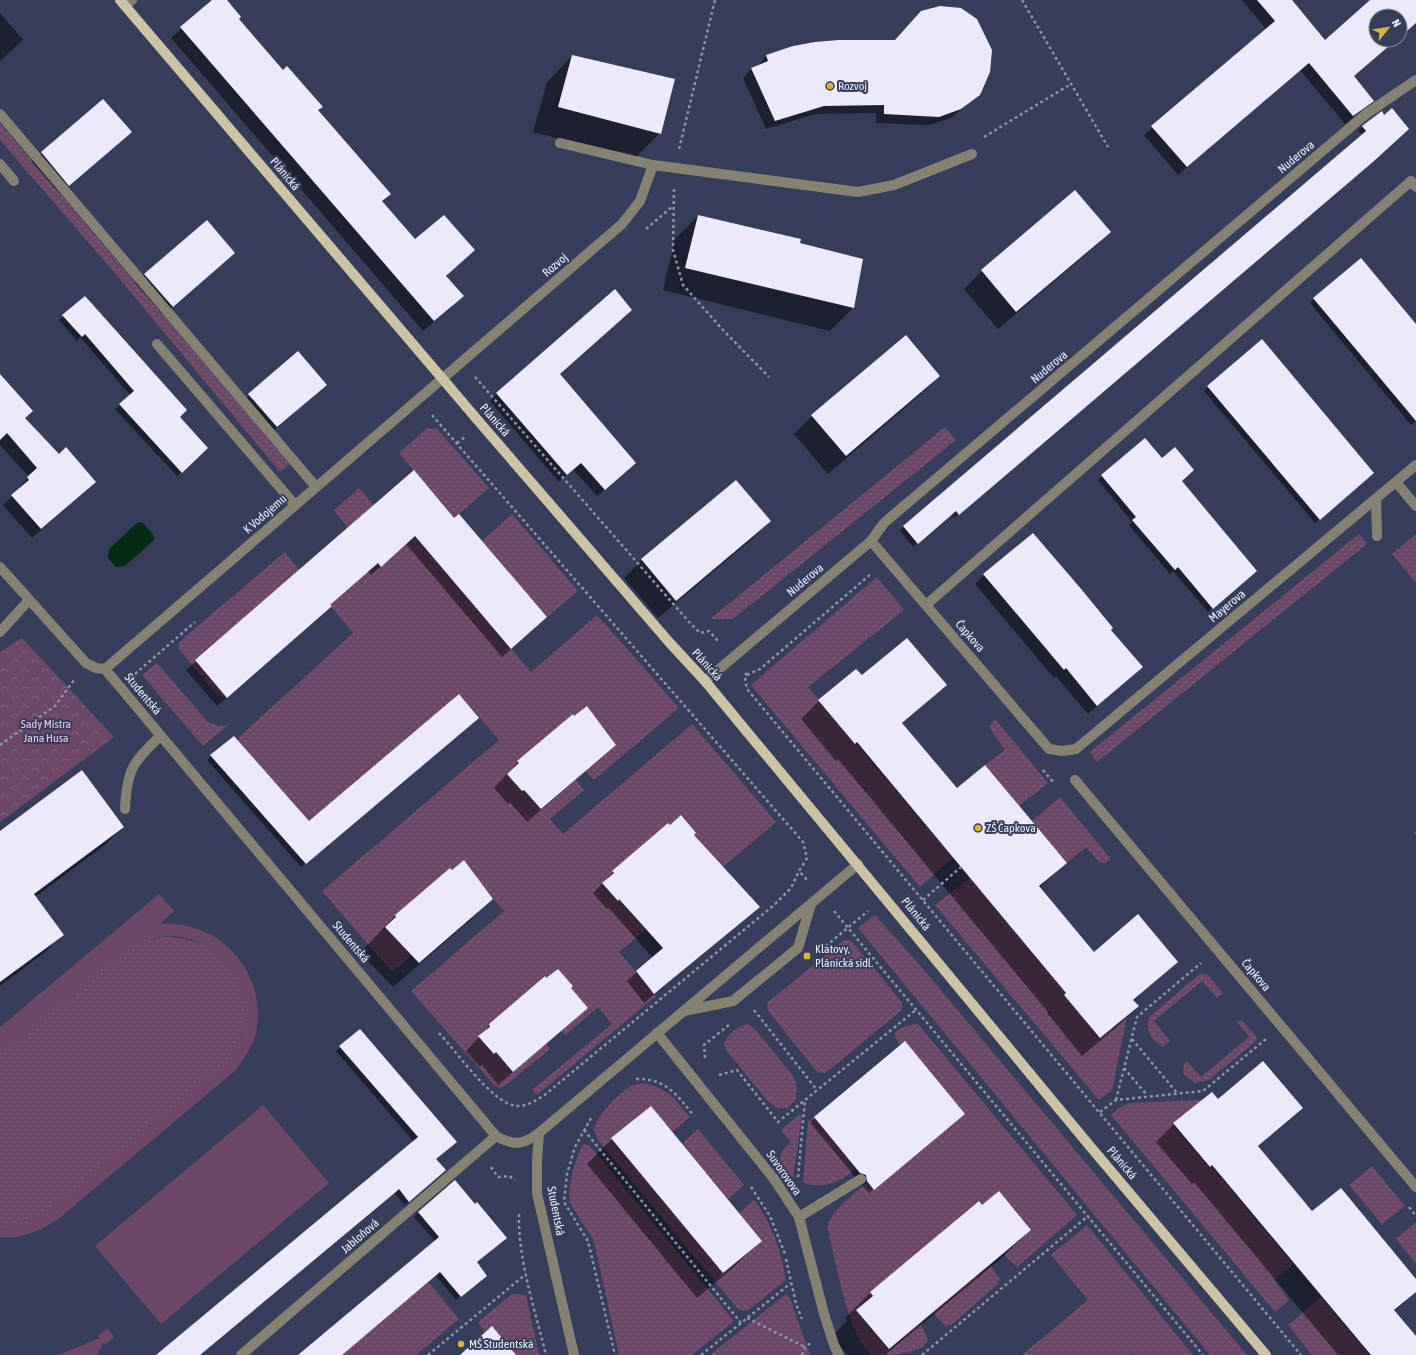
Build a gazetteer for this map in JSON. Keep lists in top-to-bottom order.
{
  "streets": {
    "main road": ["Plánická"],
    "street": [
      "Nuderova",
      "Rozvoj",
      "K Vodojemu",
      "Mayerova",
      "Čapkova",
      "Studentská",
      "Suvorovova",
      "Jabloňová"
    ]
  },
  "crossings": [
    ["Nuderova", "Plánická"],
    ["Nuderova", "Čapkova"],
    ["Plánická", "Rozvoj"],
    ["Plánická", "K Vodojemu"],
    ["Rozvoj", "K Vodojemu"],
    ["K Vodojemu", "Studentská"],
    ["Mayerova", "Čapkova"],
    ["Studentská", "Jabloňová"]
  ],
  "parks": ["Sady Mistra Jana Husa"],
  "places": {
    "other": ["Rozvoj", "ZŠ Čapkova", "MŠ Studentská"],
    "transit": ["Klatovy, Plánická sídl."]
  },
  "north": "top right"
}
